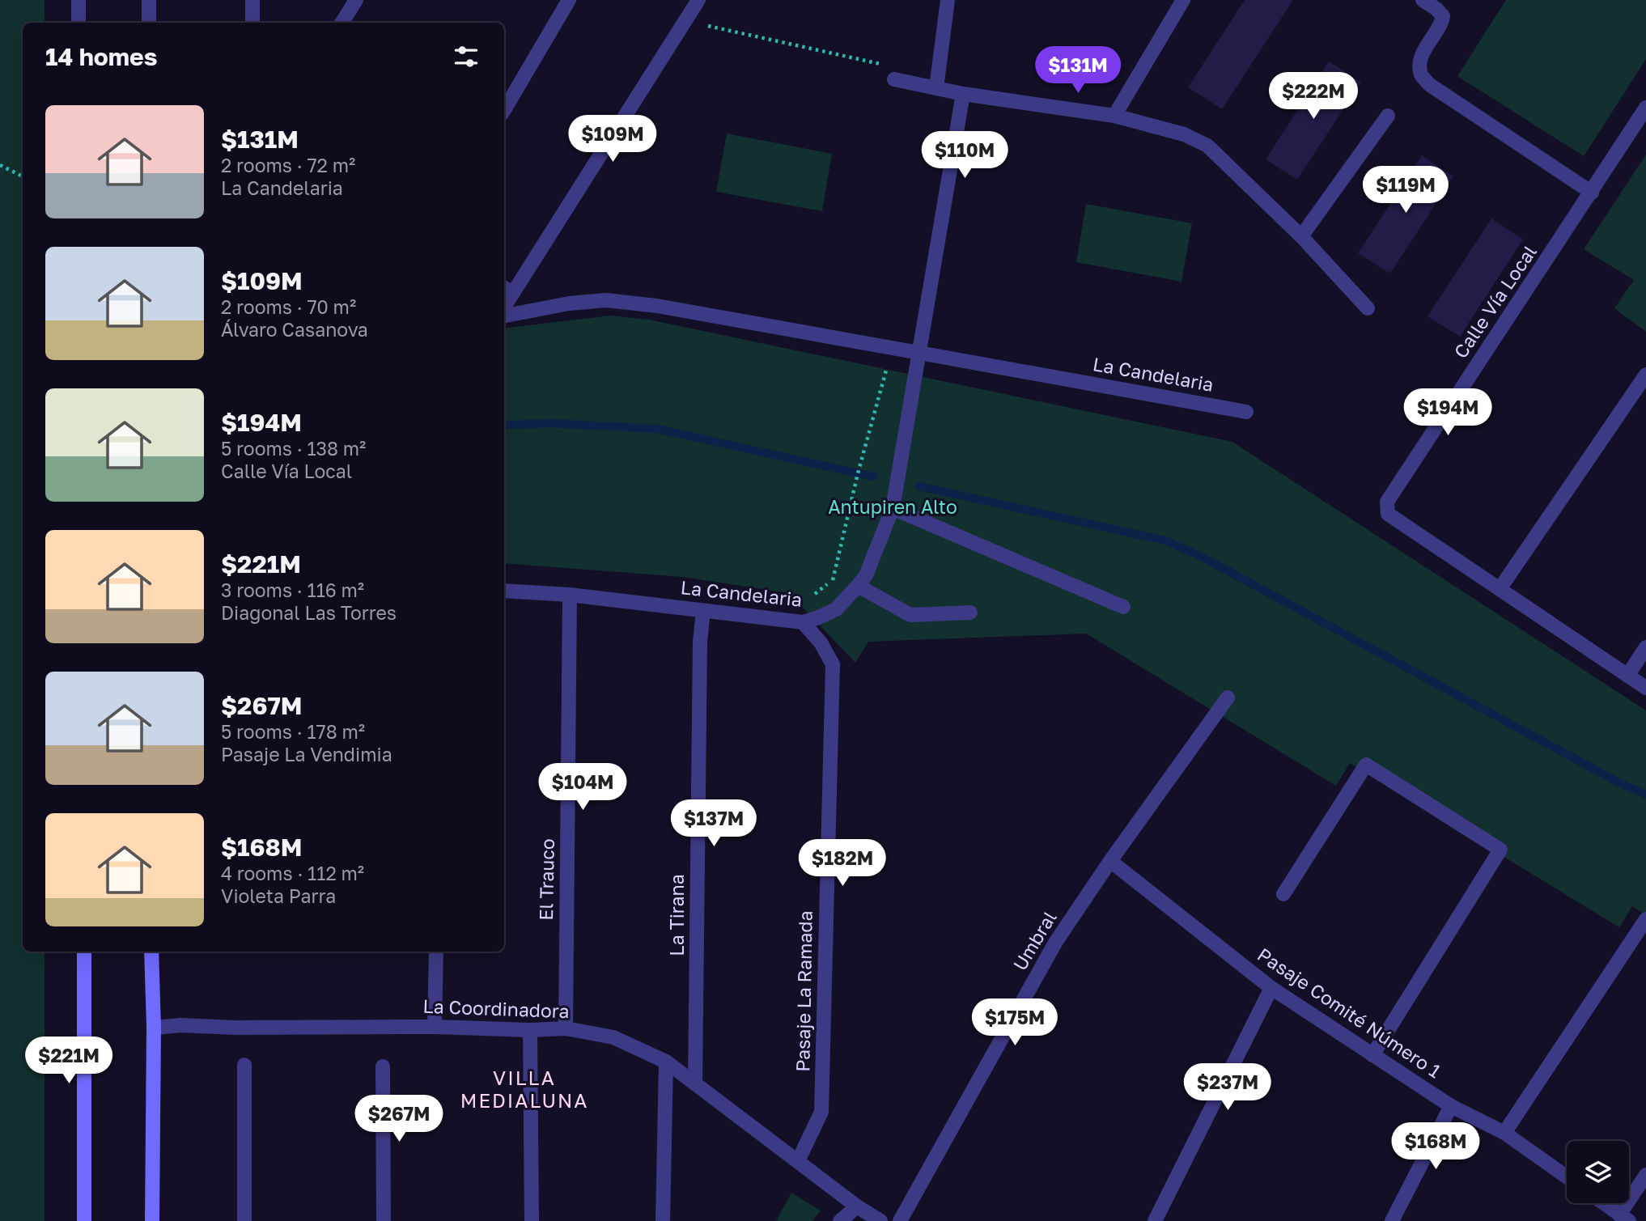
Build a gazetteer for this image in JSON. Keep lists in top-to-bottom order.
{
  "streets": {
    "street": [
      "Calle Vía Local",
      "La Candelaria",
      "El Trauco",
      "La Tirana",
      "Umbral",
      "Pasaje La Ramada",
      "La Coordinadora",
      "Pasaje Comité Número 1"
    ]
  },
  "crossings": [
    ["La Candelaria", "El Trauco"],
    ["La Candelaria", "La Tirana"],
    ["La Candelaria", "Pasaje La Ramada"],
    ["El Trauco", "La Coordinadora"],
    ["La Tirana", "La Coordinadora"],
    ["Umbral", "Pasaje Comité Número 1"],
    ["Pasaje La Ramada", "La Coordinadora"]
  ],
  "districts": ["VILLA MEDIALUNA"],
  "parks": ["Antupiren Alto"],
  "page": {
    "heading": "14 homes",
    "price": [
      "$131M",
      "$222M",
      "$109M",
      "$110M",
      "$119M",
      "$194M",
      "$104M",
      "$137M",
      "$182M",
      "$175M",
      "$221M",
      "$237M",
      "$267M",
      "$168M"
    ],
    "list": [
      {
        "name": "$131M",
        "note": "2 rooms · 72 m² · La Candelaria"
      },
      {
        "name": "$109M",
        "note": "2 rooms · 70 m² · Álvaro Casanova"
      },
      {
        "name": "$194M",
        "note": "5 rooms · 138 m² · Calle Vía Local"
      },
      {
        "name": "$221M",
        "note": "3 rooms · 116 m² · Diagonal Las Torres"
      },
      {
        "name": "$267M",
        "note": "5 rooms · 178 m² · Pasaje La Vendimia"
      },
      {
        "name": "$168M",
        "note": "4 rooms · 112 m² · Violeta Parra"
      }
    ]
  }
}
